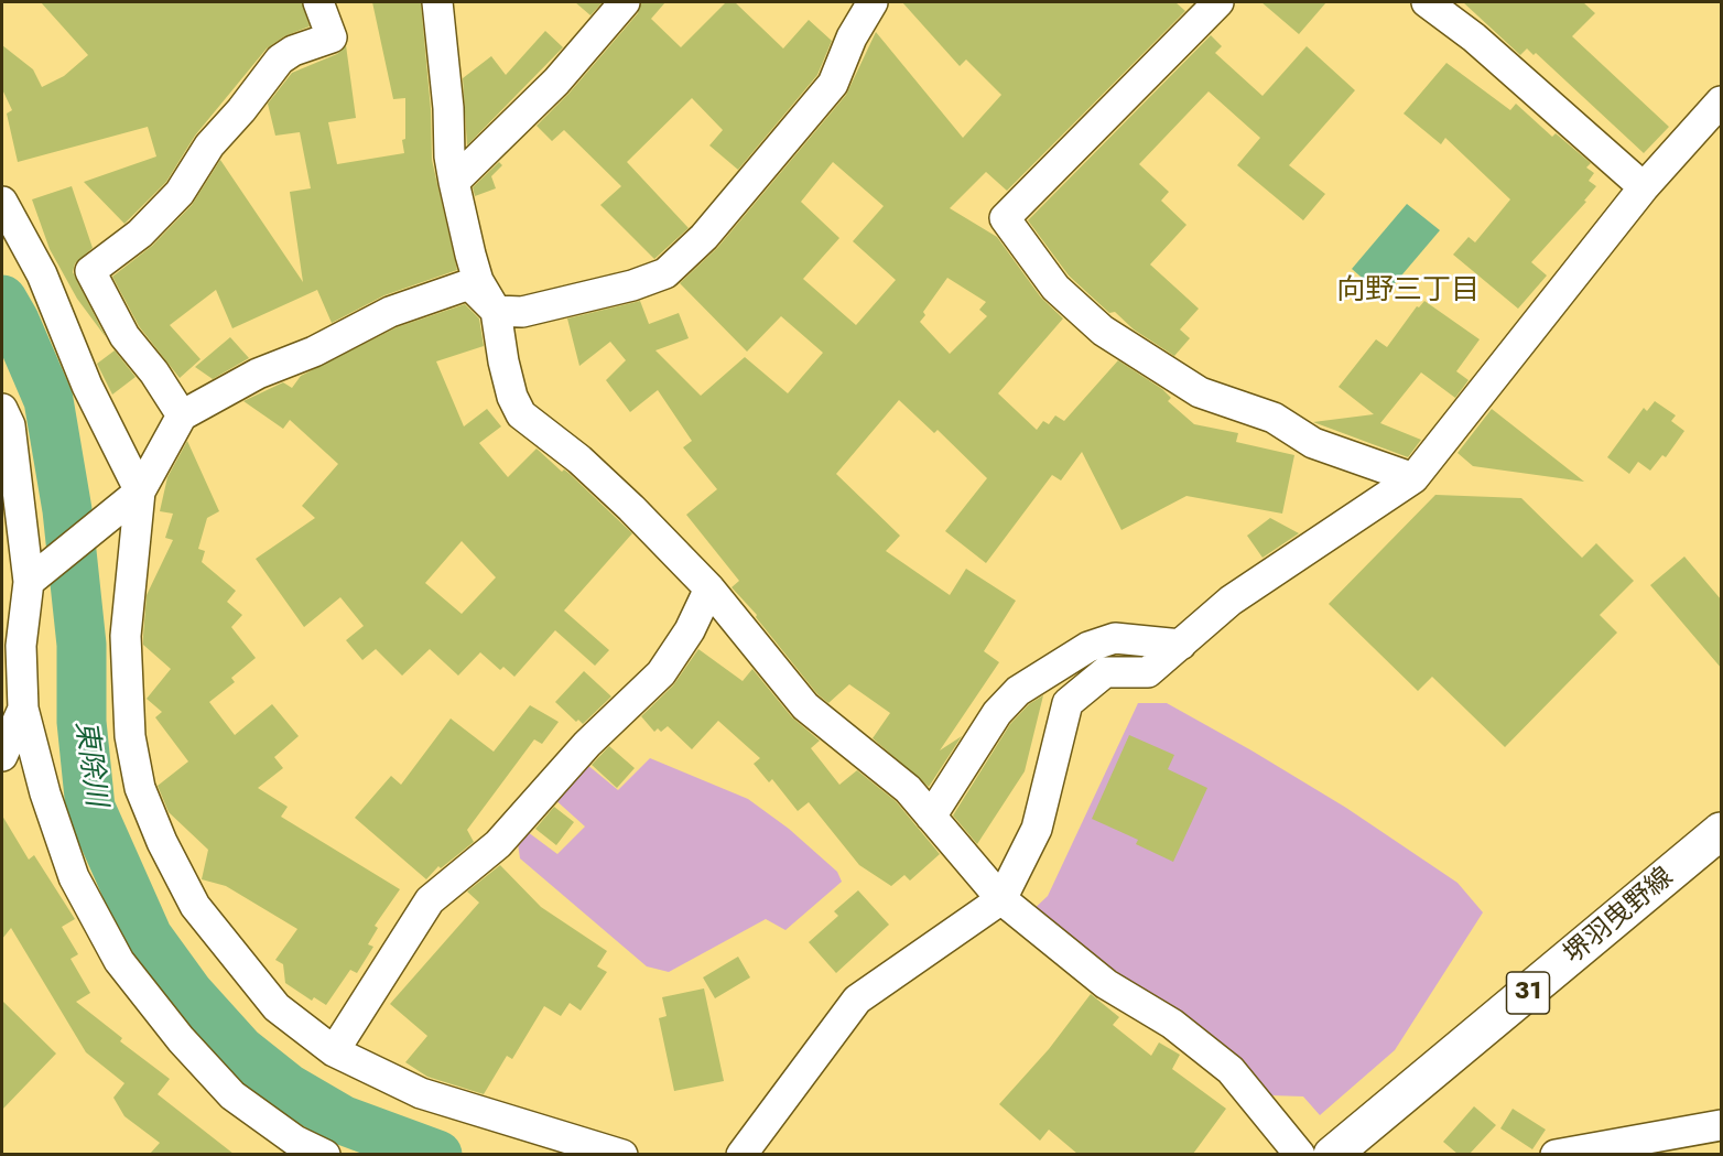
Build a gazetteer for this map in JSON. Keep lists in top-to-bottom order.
{
  "streets": {
    "main road": ["堺羽曳野線", "31"]
  },
  "districts": ["向野三丁目"],
  "water": ["東除川"]
}
